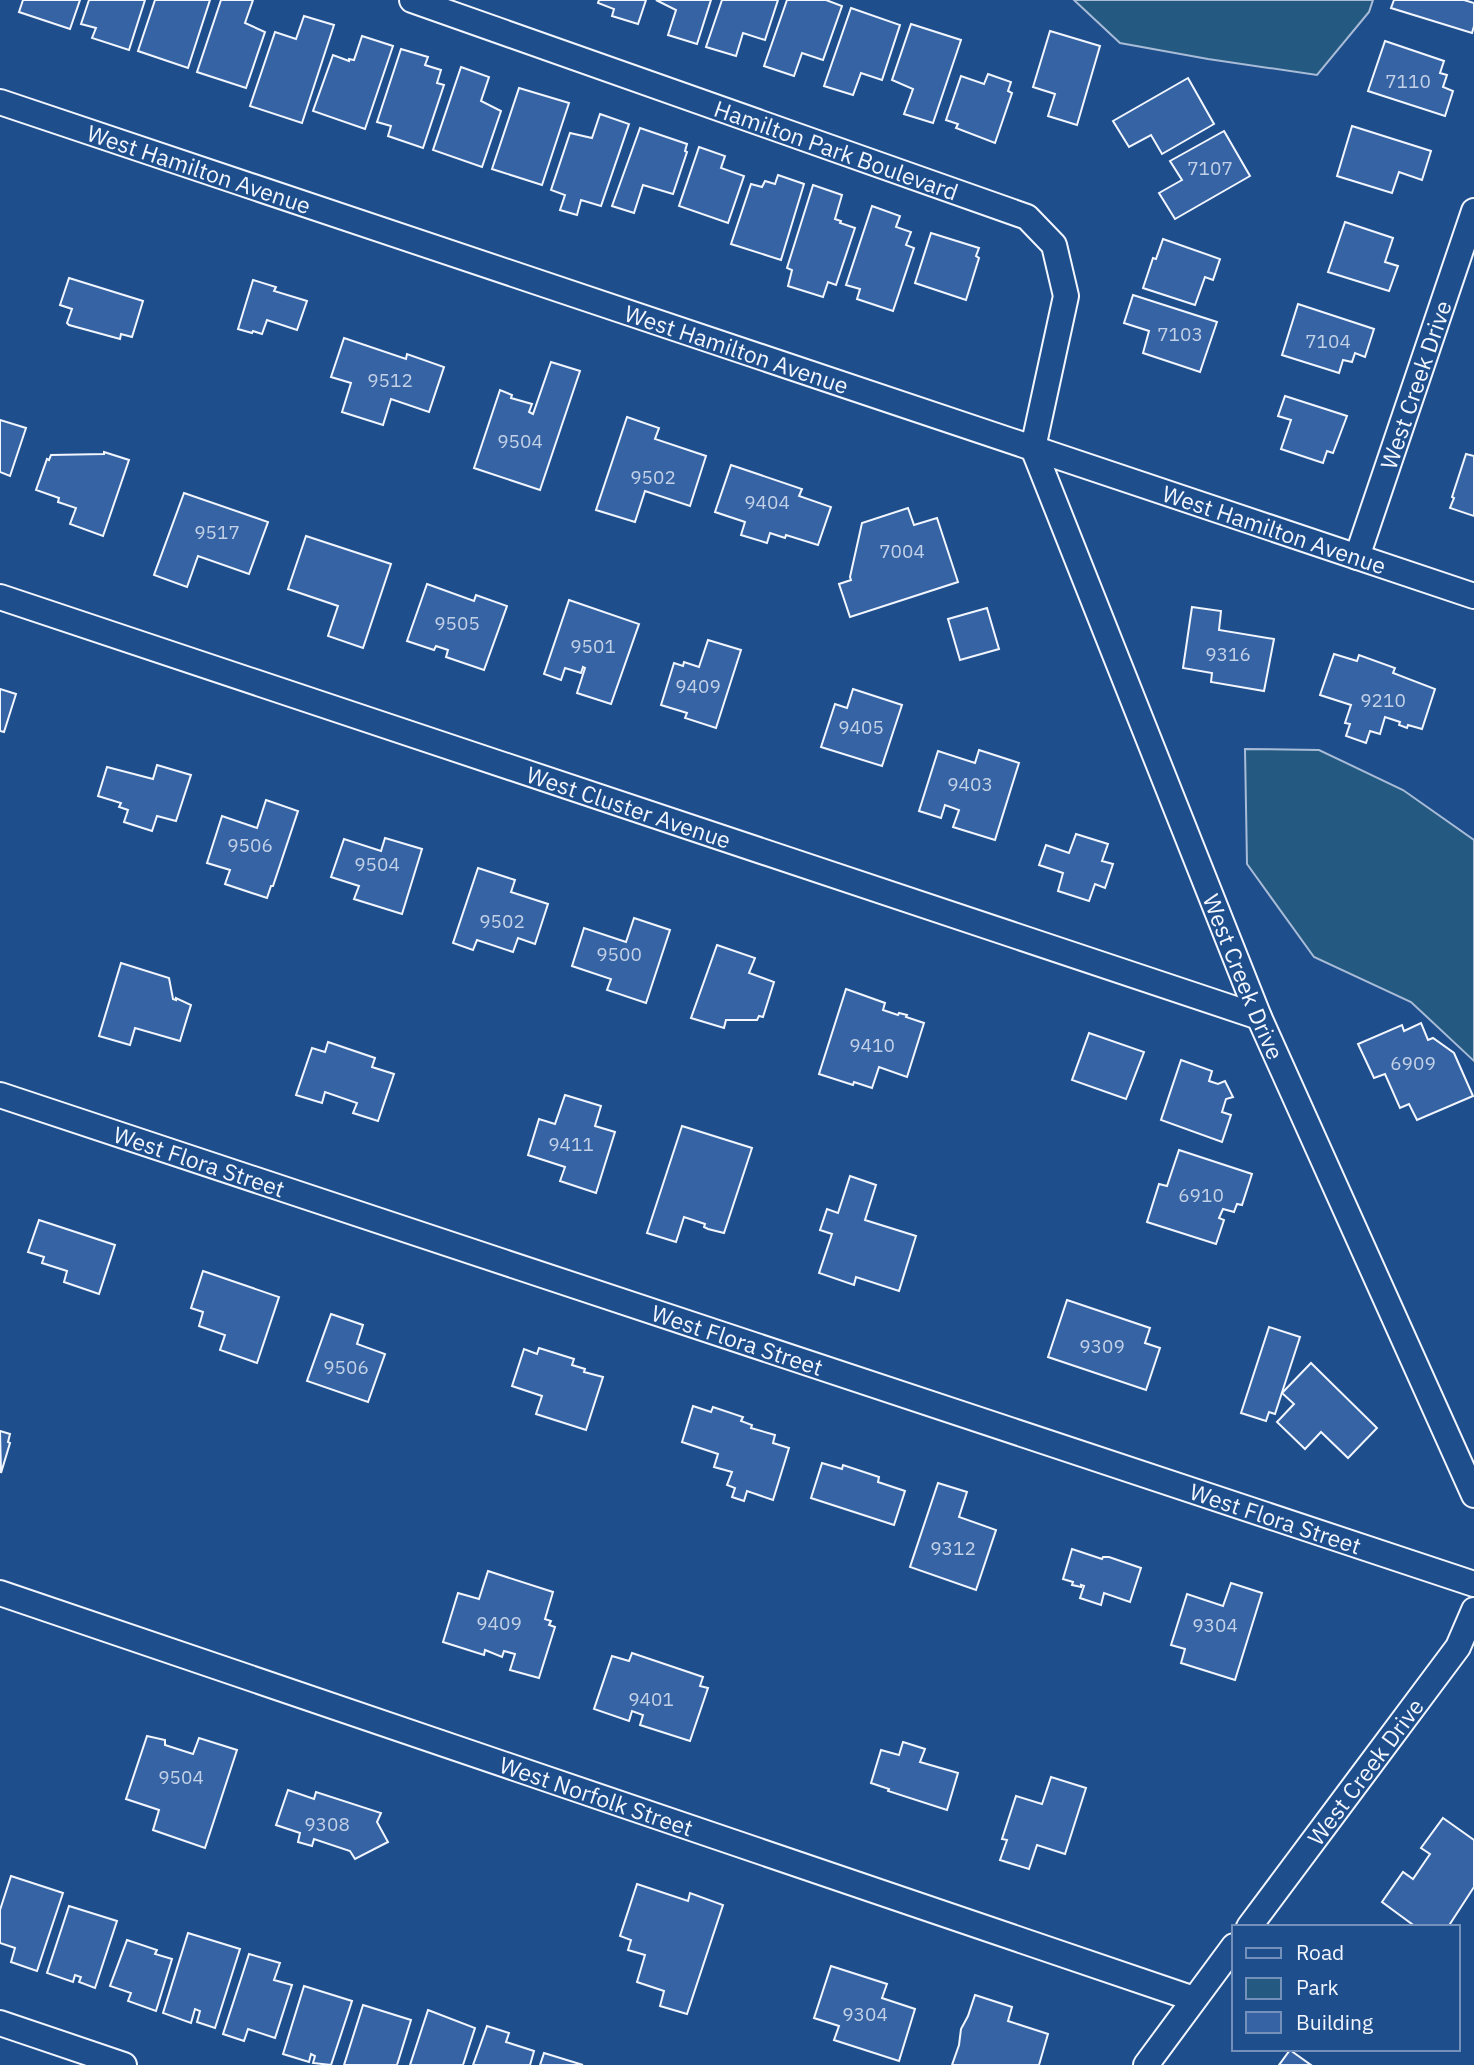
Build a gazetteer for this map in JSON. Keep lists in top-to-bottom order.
{
  "streets": {
    "street": [
      "Hamilton Park Boulevard",
      "West Hamilton Avenue",
      "West Creek Drive",
      "West Cluster Avenue",
      "West Flora Street",
      "West Norfolk Street"
    ]
  },
  "crossings": [
    ["Hamilton Park Boulevard", "West Hamilton Avenue"],
    ["Hamilton Park Boulevard", "West Creek Drive"],
    ["West Hamilton Avenue", "West Creek Drive"],
    ["West Creek Drive", "West Cluster Avenue"]
  ],
  "house_numbers": [
    "7110",
    "7107",
    "7103",
    "7104",
    "9512",
    "9504",
    "9502",
    "9404",
    "9517",
    "7004",
    "9505",
    "9501",
    "9316",
    "9409",
    "9210",
    "9405",
    "9403",
    "9506",
    "9504",
    "9502",
    "9500",
    "9410",
    "6909",
    "9411",
    "6910",
    "9309",
    "9506",
    "9312",
    "9409",
    "9304",
    "9401",
    "9504",
    "9308",
    "9304"
  ],
  "legend": ["Road", "Park", "Building"]
}
